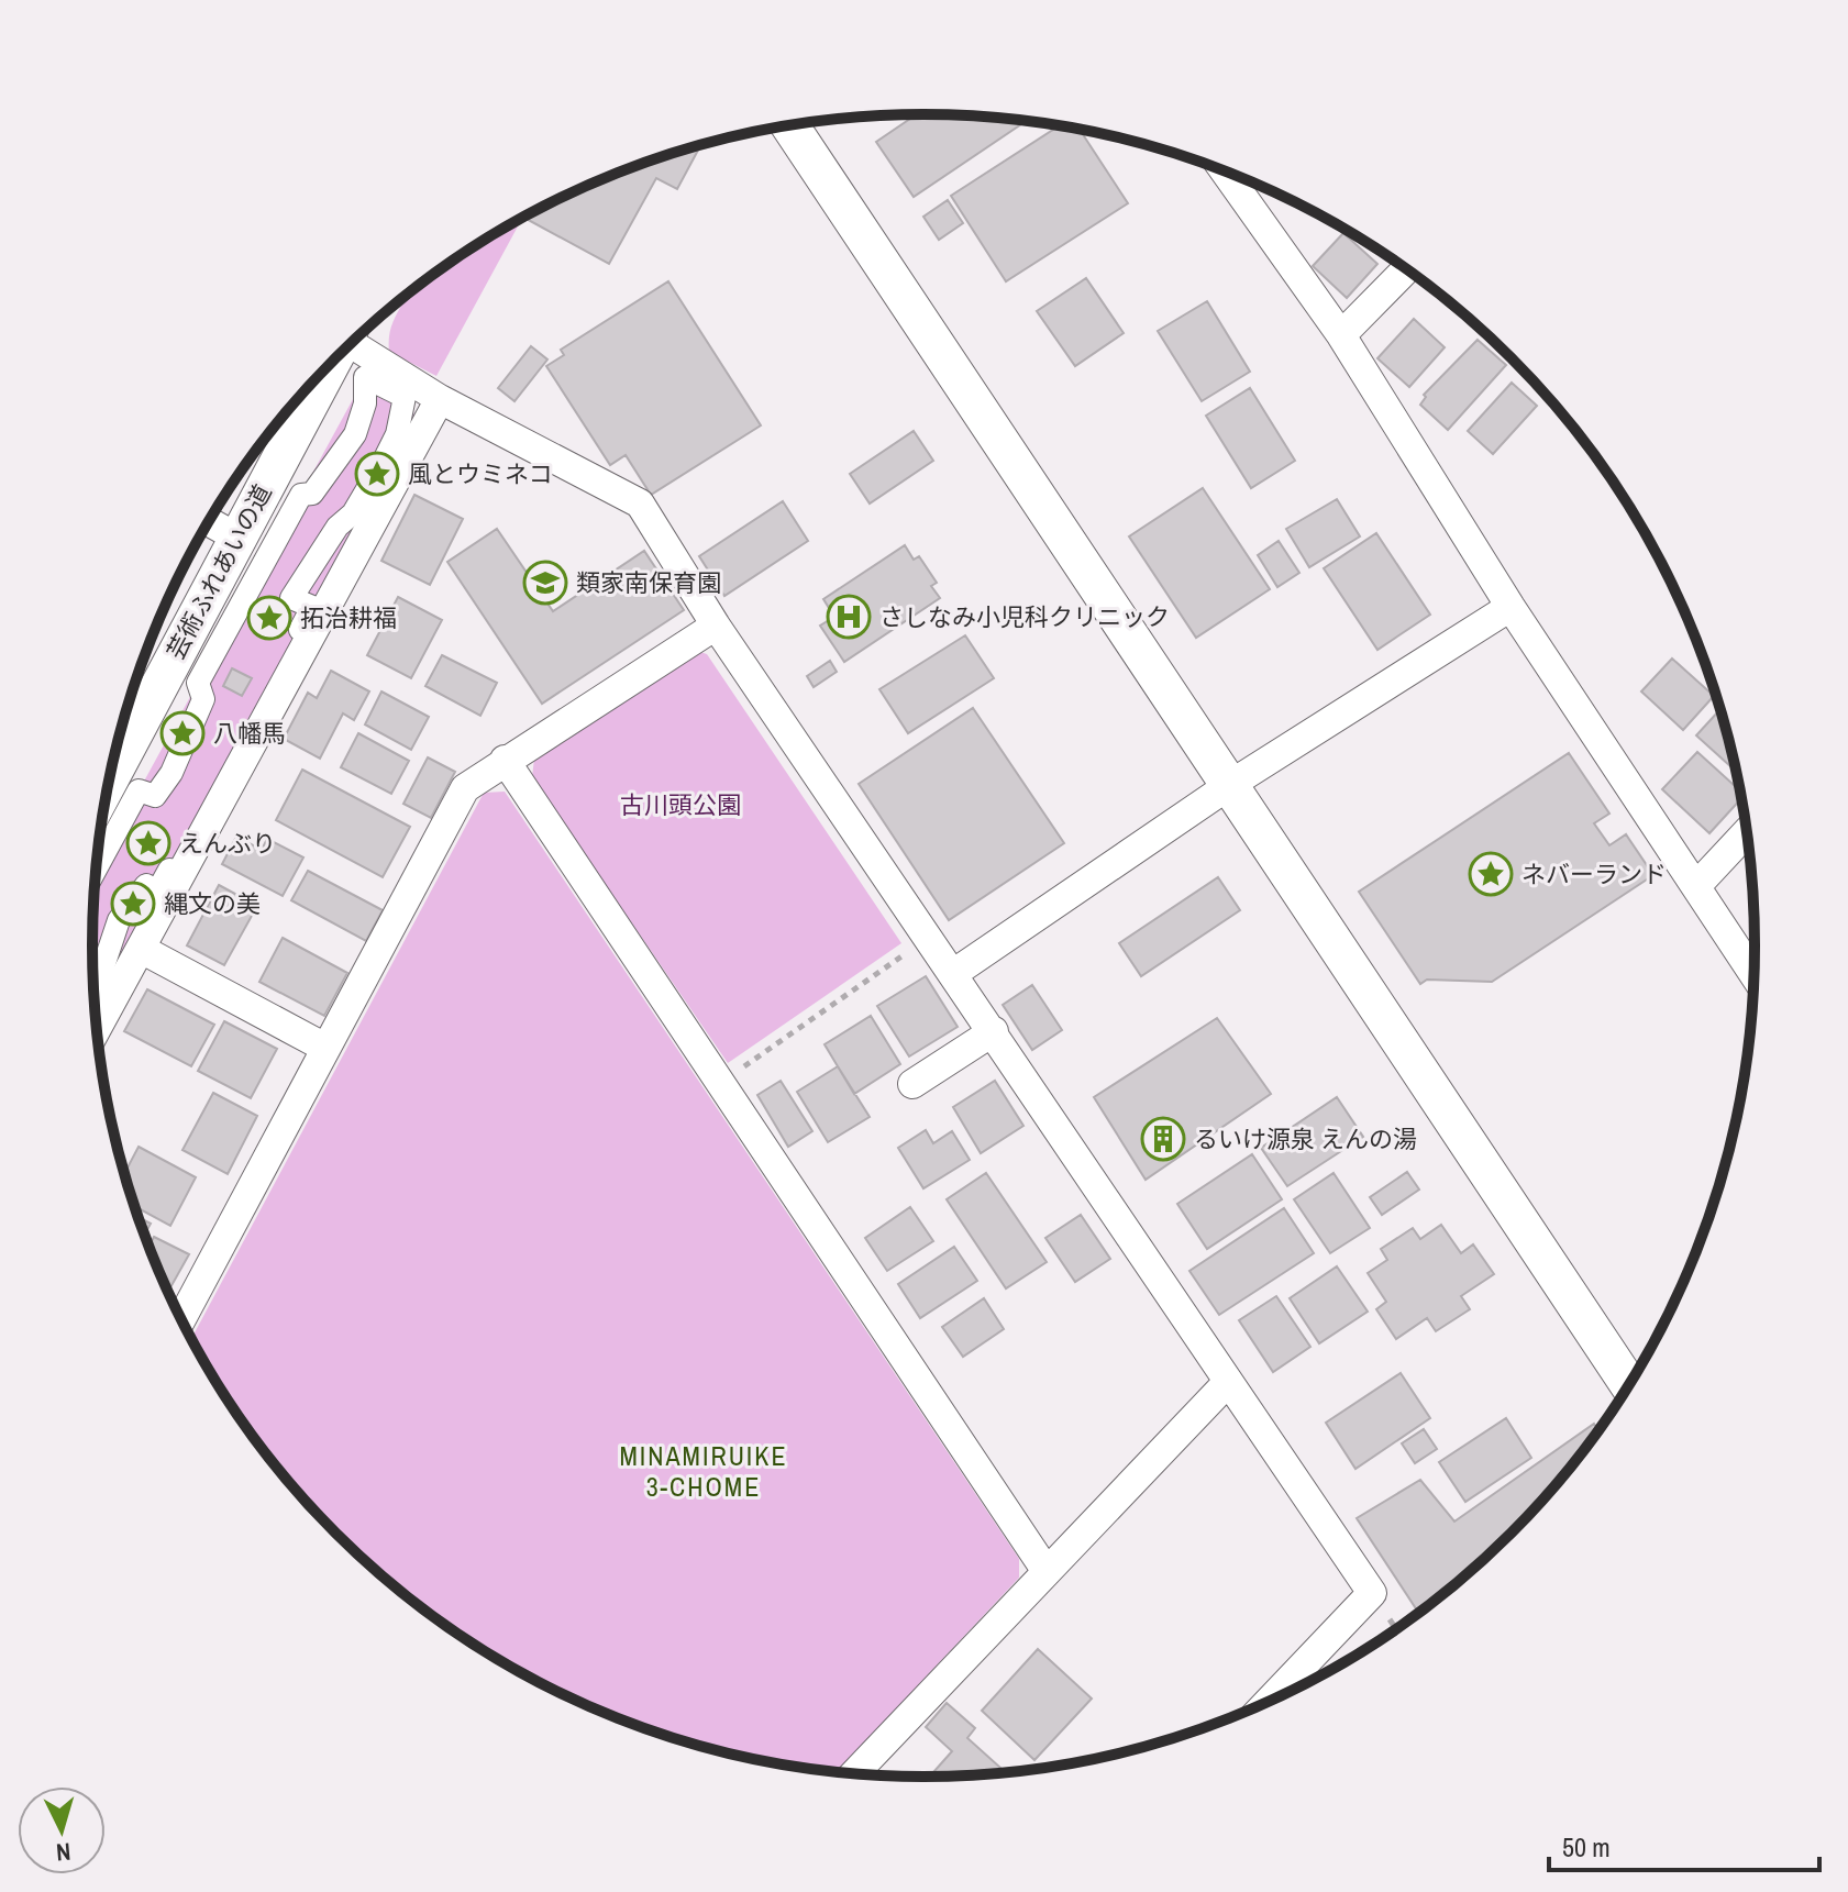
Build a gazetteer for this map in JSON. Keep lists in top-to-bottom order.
{
  "streets": {
    "street": ["芸術ふれあいの道"]
  },
  "districts": ["MINAMIRUIKE 3-CHOME"],
  "parks": ["古川頭公園"],
  "places": {
    "place": [
      "風とウミネコ",
      "拓治耕福",
      "八幡馬",
      "えんぶり",
      "ネバーランド",
      "縄文の美"
    ],
    "school or university": ["類家南保育園"],
    "hospital": ["さしなみ小児科クリニック"],
    "building": ["るいけ源泉 えんの湯"]
  },
  "scale_bar": "50 m",
  "north": "bottom"
}
